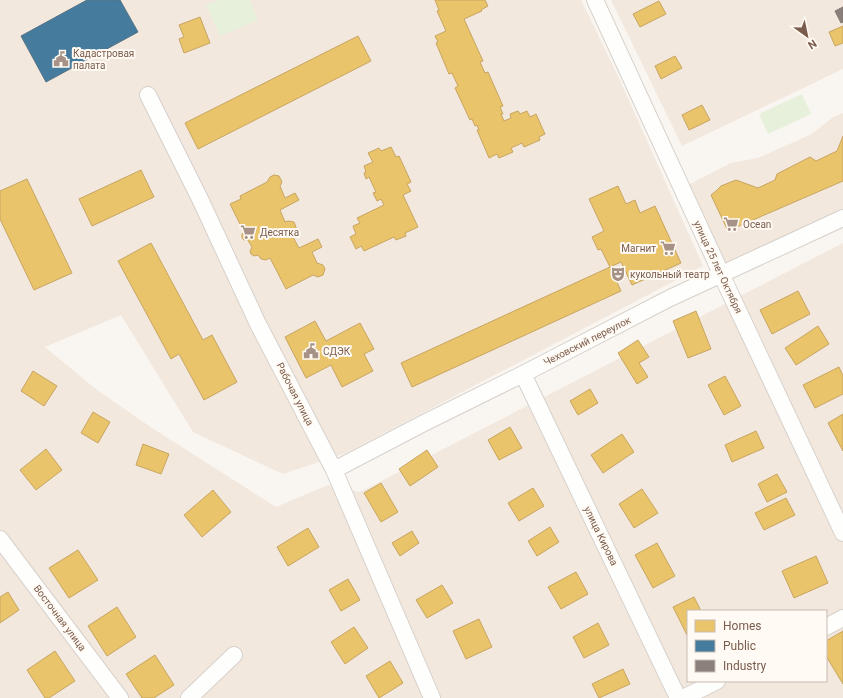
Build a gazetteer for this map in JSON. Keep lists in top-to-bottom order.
{
  "streets": {
    "street": [
      "улица 25 лет Октября",
      "Чеховский переулок",
      "Рабочая улица",
      "улица Кирова",
      "Восточная улица"
    ]
  },
  "crossings": [
    ["улица 25 лет Октября", "Чеховский переулок"],
    ["Чеховский переулок", "Рабочая улица"],
    ["Чеховский переулок", "улица Кирова"]
  ],
  "places": {
    "public building": ["Кадастровая палата", "СДЭК"],
    "supermarket": ["Ocean", "Десятка", "Магнит"],
    "theatre": ["кукольный театр"]
  },
  "legend": ["Homes", "Public", "Industry"],
  "north": "bottom right"
}
